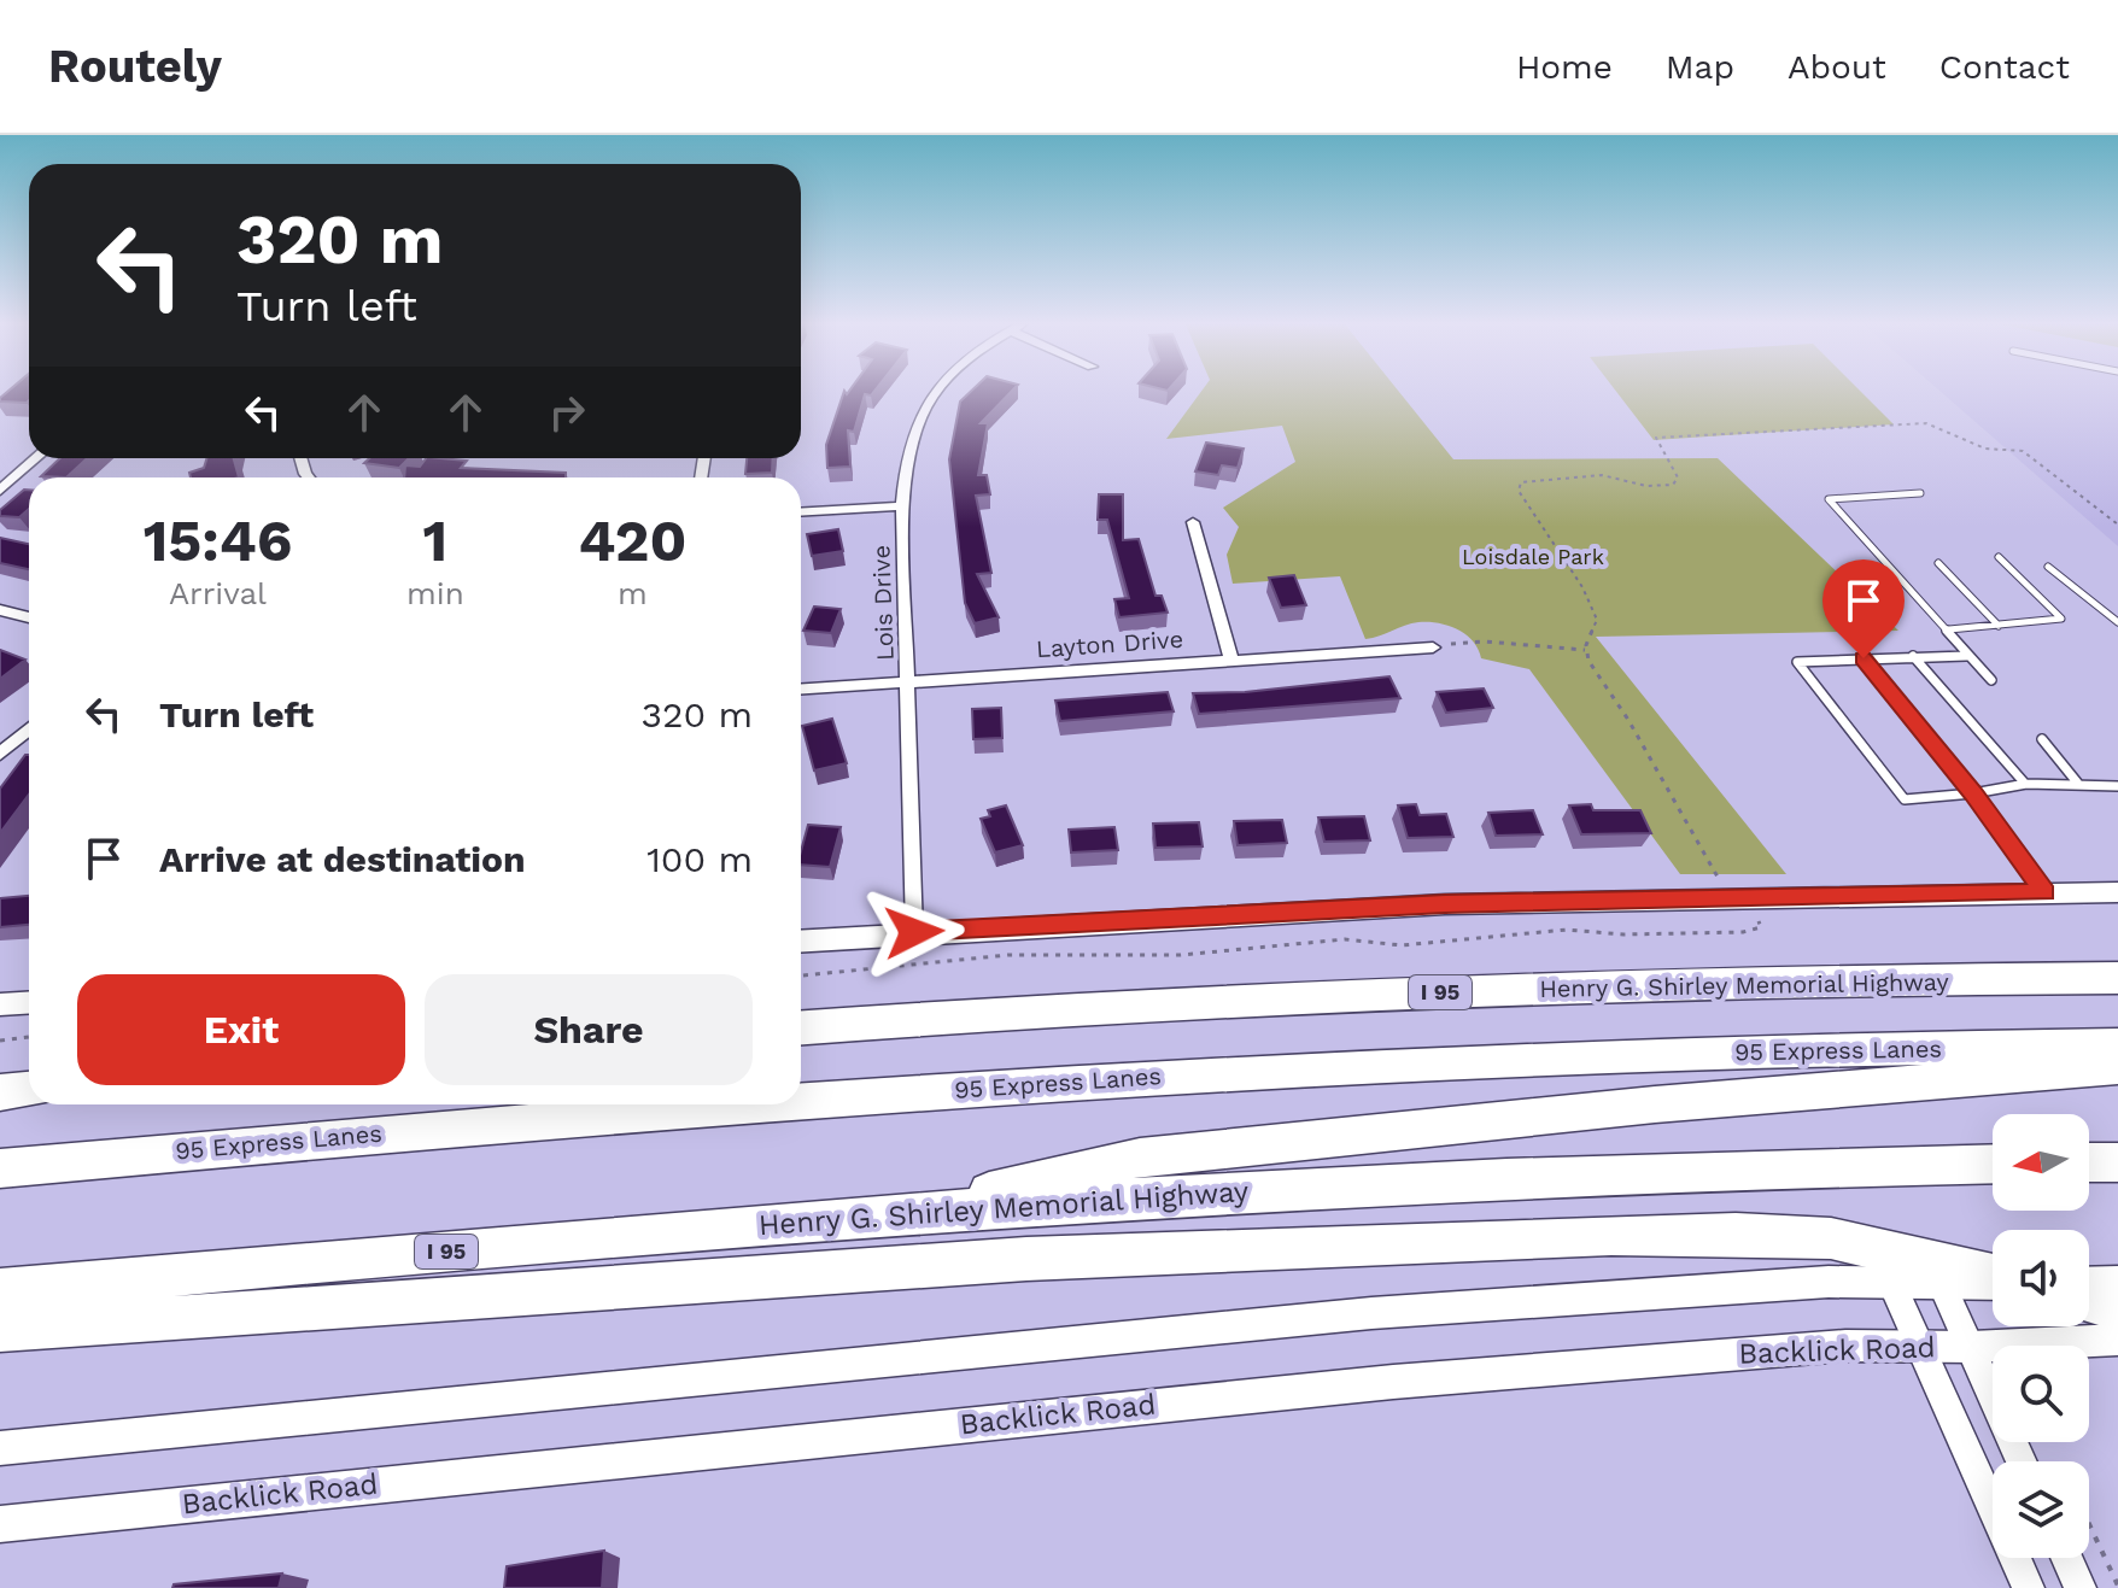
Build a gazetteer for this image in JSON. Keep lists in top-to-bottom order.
{
  "streets": {
    "highway": ["Henry G. Shirley Memorial Highway", "I 95", "95 Express Lanes"],
    "main road": ["Backlick Road"],
    "street": ["Lois Drive", "Layton Drive"]
  },
  "crossings": [
    ["Lois Drive", "Layton Drive"]
  ],
  "parks": ["Loisdale Park"],
  "north": "left",
  "page": {
    "header": "Routely",
    "nav": [
      "Home",
      "Map",
      "About",
      "Contact"
    ],
    "turn": ["320 m", "Turn left"],
    "eta": [
      "15:46",
      "Arrival",
      "1",
      "min",
      "420",
      "m"
    ],
    "list": [
      {
        "name": "Turn left",
        "value": "320 m"
      },
      {
        "name": "Arrive at destination",
        "value": "100 m"
      }
    ],
    "buttons": ["Exit", "Share"]
  }
}
